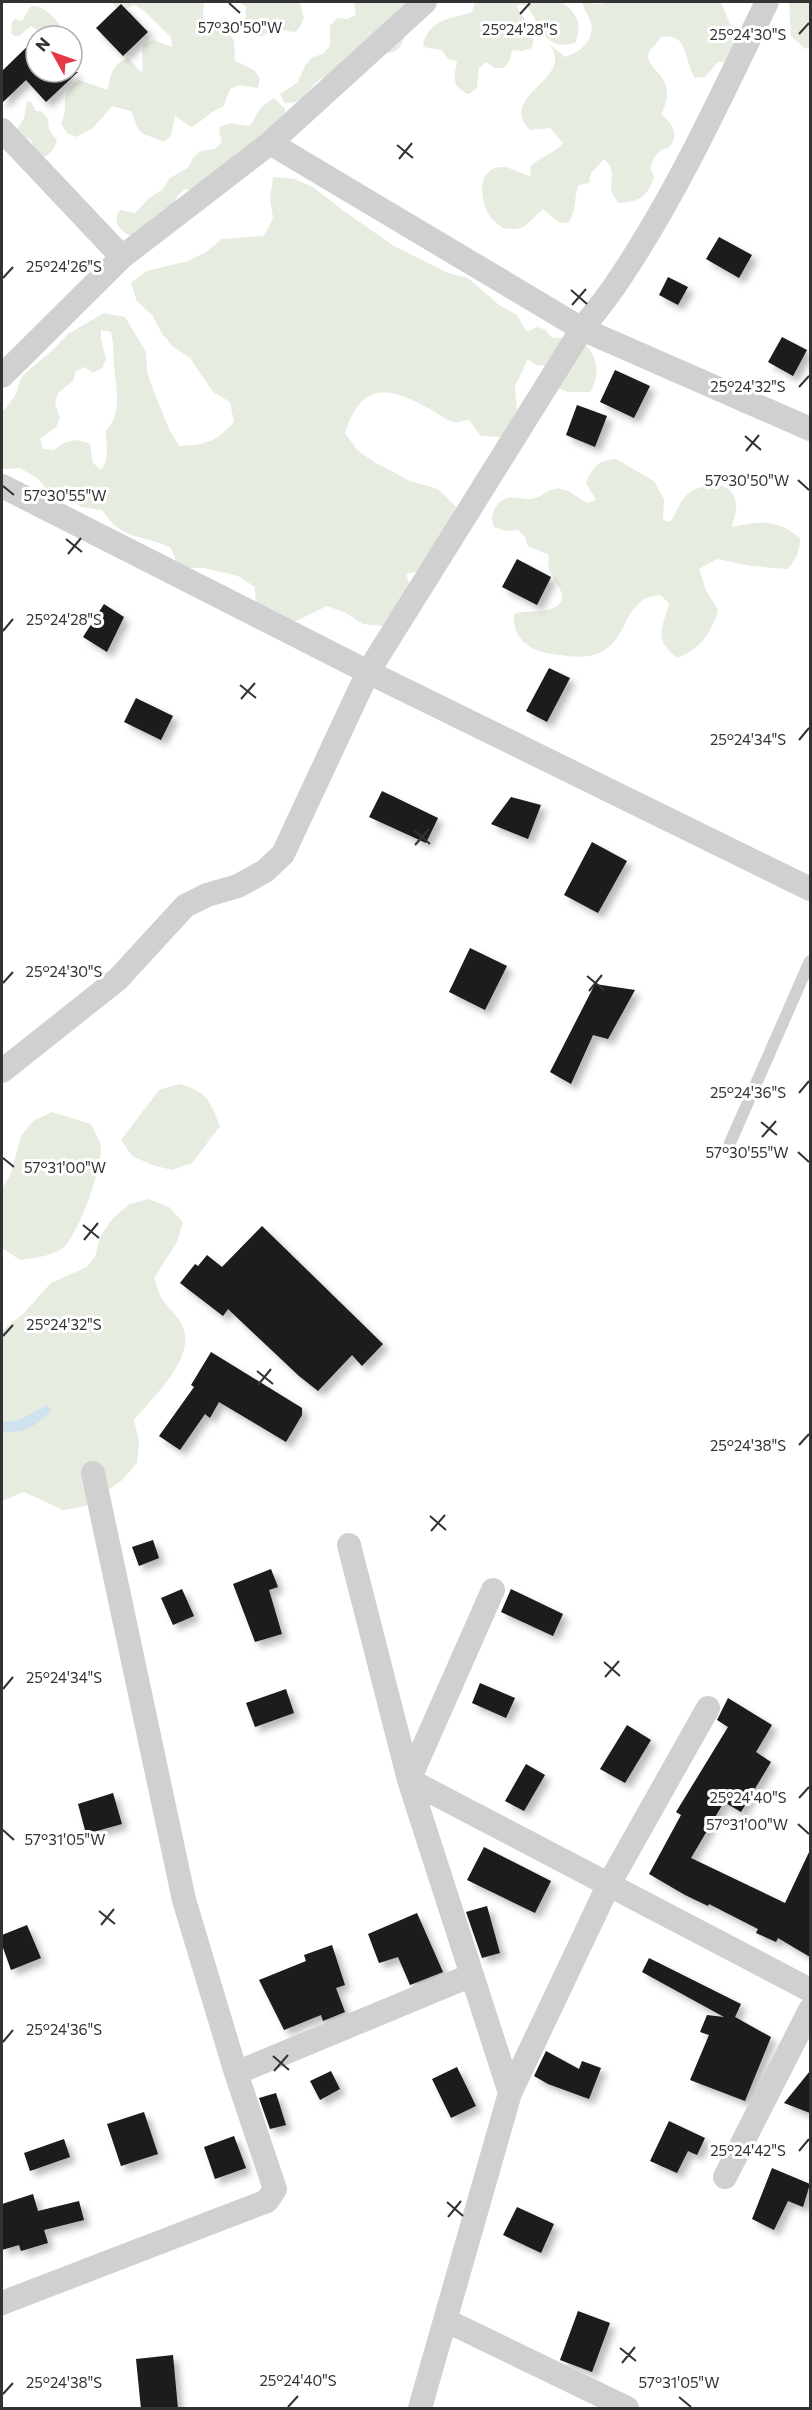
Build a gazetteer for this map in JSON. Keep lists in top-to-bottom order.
{
  "north": "top left",
  "coordinates": [
    "57°30'50\"W",
    "25°24'28\"S",
    "25°24'30\"S",
    "25°24'26\"S",
    "25°24'32\"S",
    "57°30'55\"W",
    "25°24'34\"S",
    "25°24'36\"S",
    "57°31'00\"W",
    "25°24'38\"S",
    "25°24'40\"S",
    "57°31'05\"W",
    "25°24'42\"S"
  ]
}
